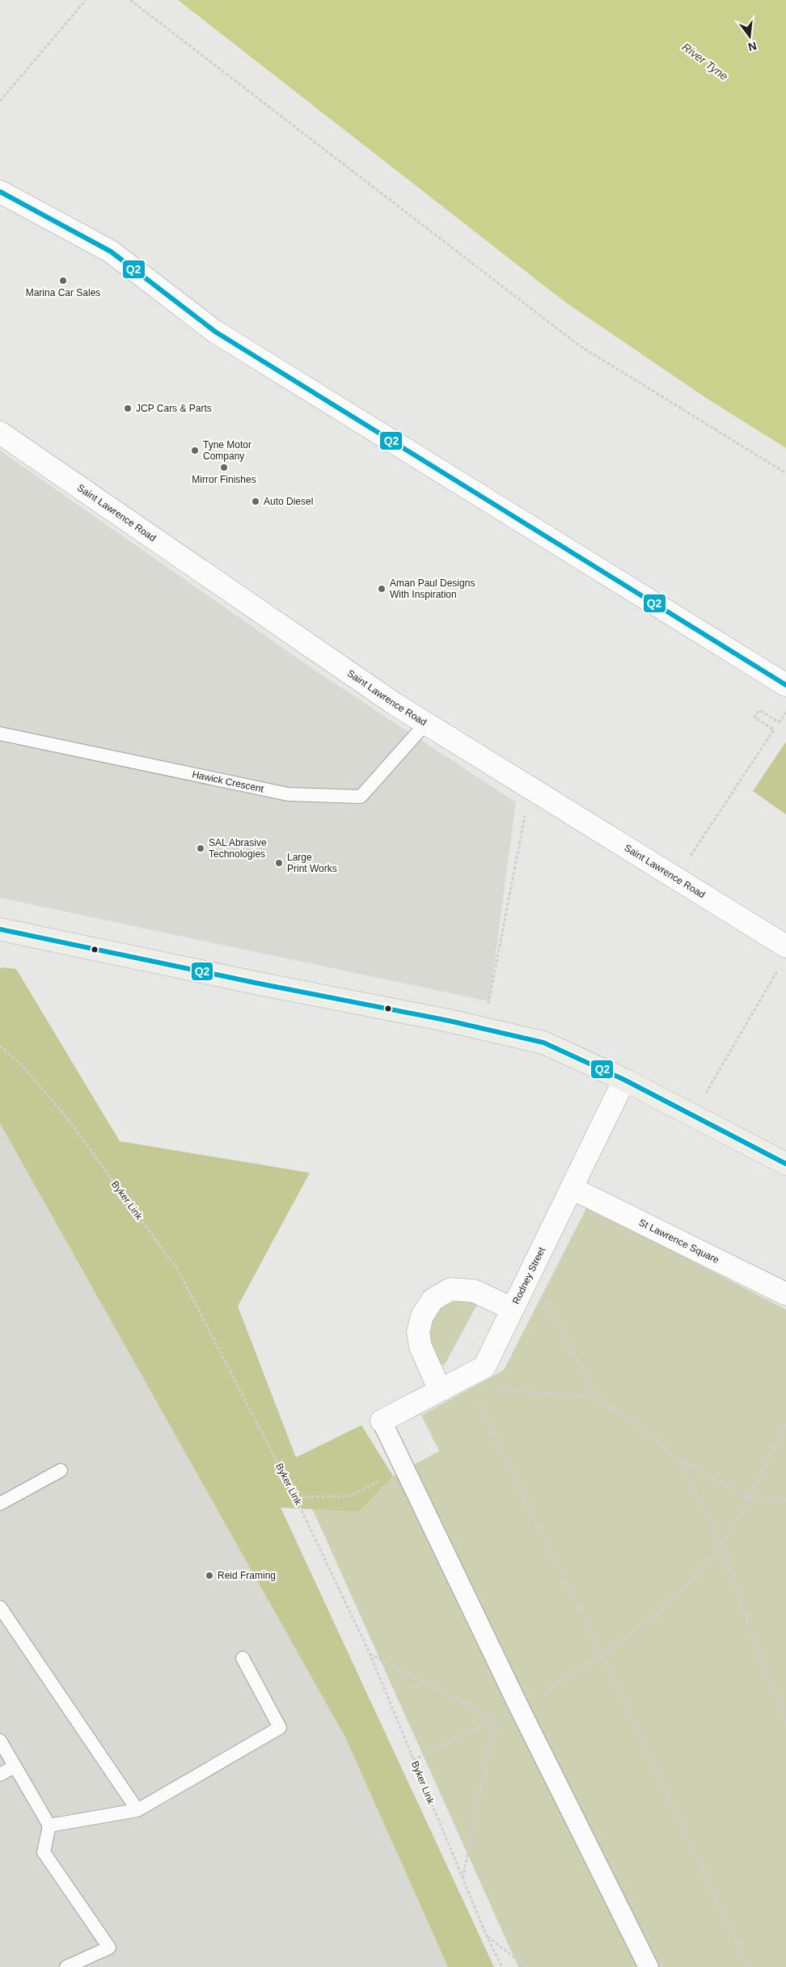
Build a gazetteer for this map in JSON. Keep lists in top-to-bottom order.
{
  "streets": {
    "street": ["Saint Lawrence Road", "St Lawrence Square", "Rodney Street"],
    "lane": ["Hawick Crescent"],
    "path": ["Byker Link"]
  },
  "crossings": [
    ["Saint Lawrence Road", "Hawick Crescent"],
    ["St Lawrence Square", "Rodney Street"]
  ],
  "water": ["River Tyne"],
  "places": [
    "Marina Car Sales",
    "JCP Cars & Parts",
    "Tyne Motor Company",
    "Mirror Finishes",
    "Auto Diesel",
    "Aman Paul Designs With Inspiration",
    "SAL Abrasive Technologies",
    "Large Print Works",
    "Reid Framing"
  ],
  "lines": ["transit line Q2"],
  "north": "bottom"
}
